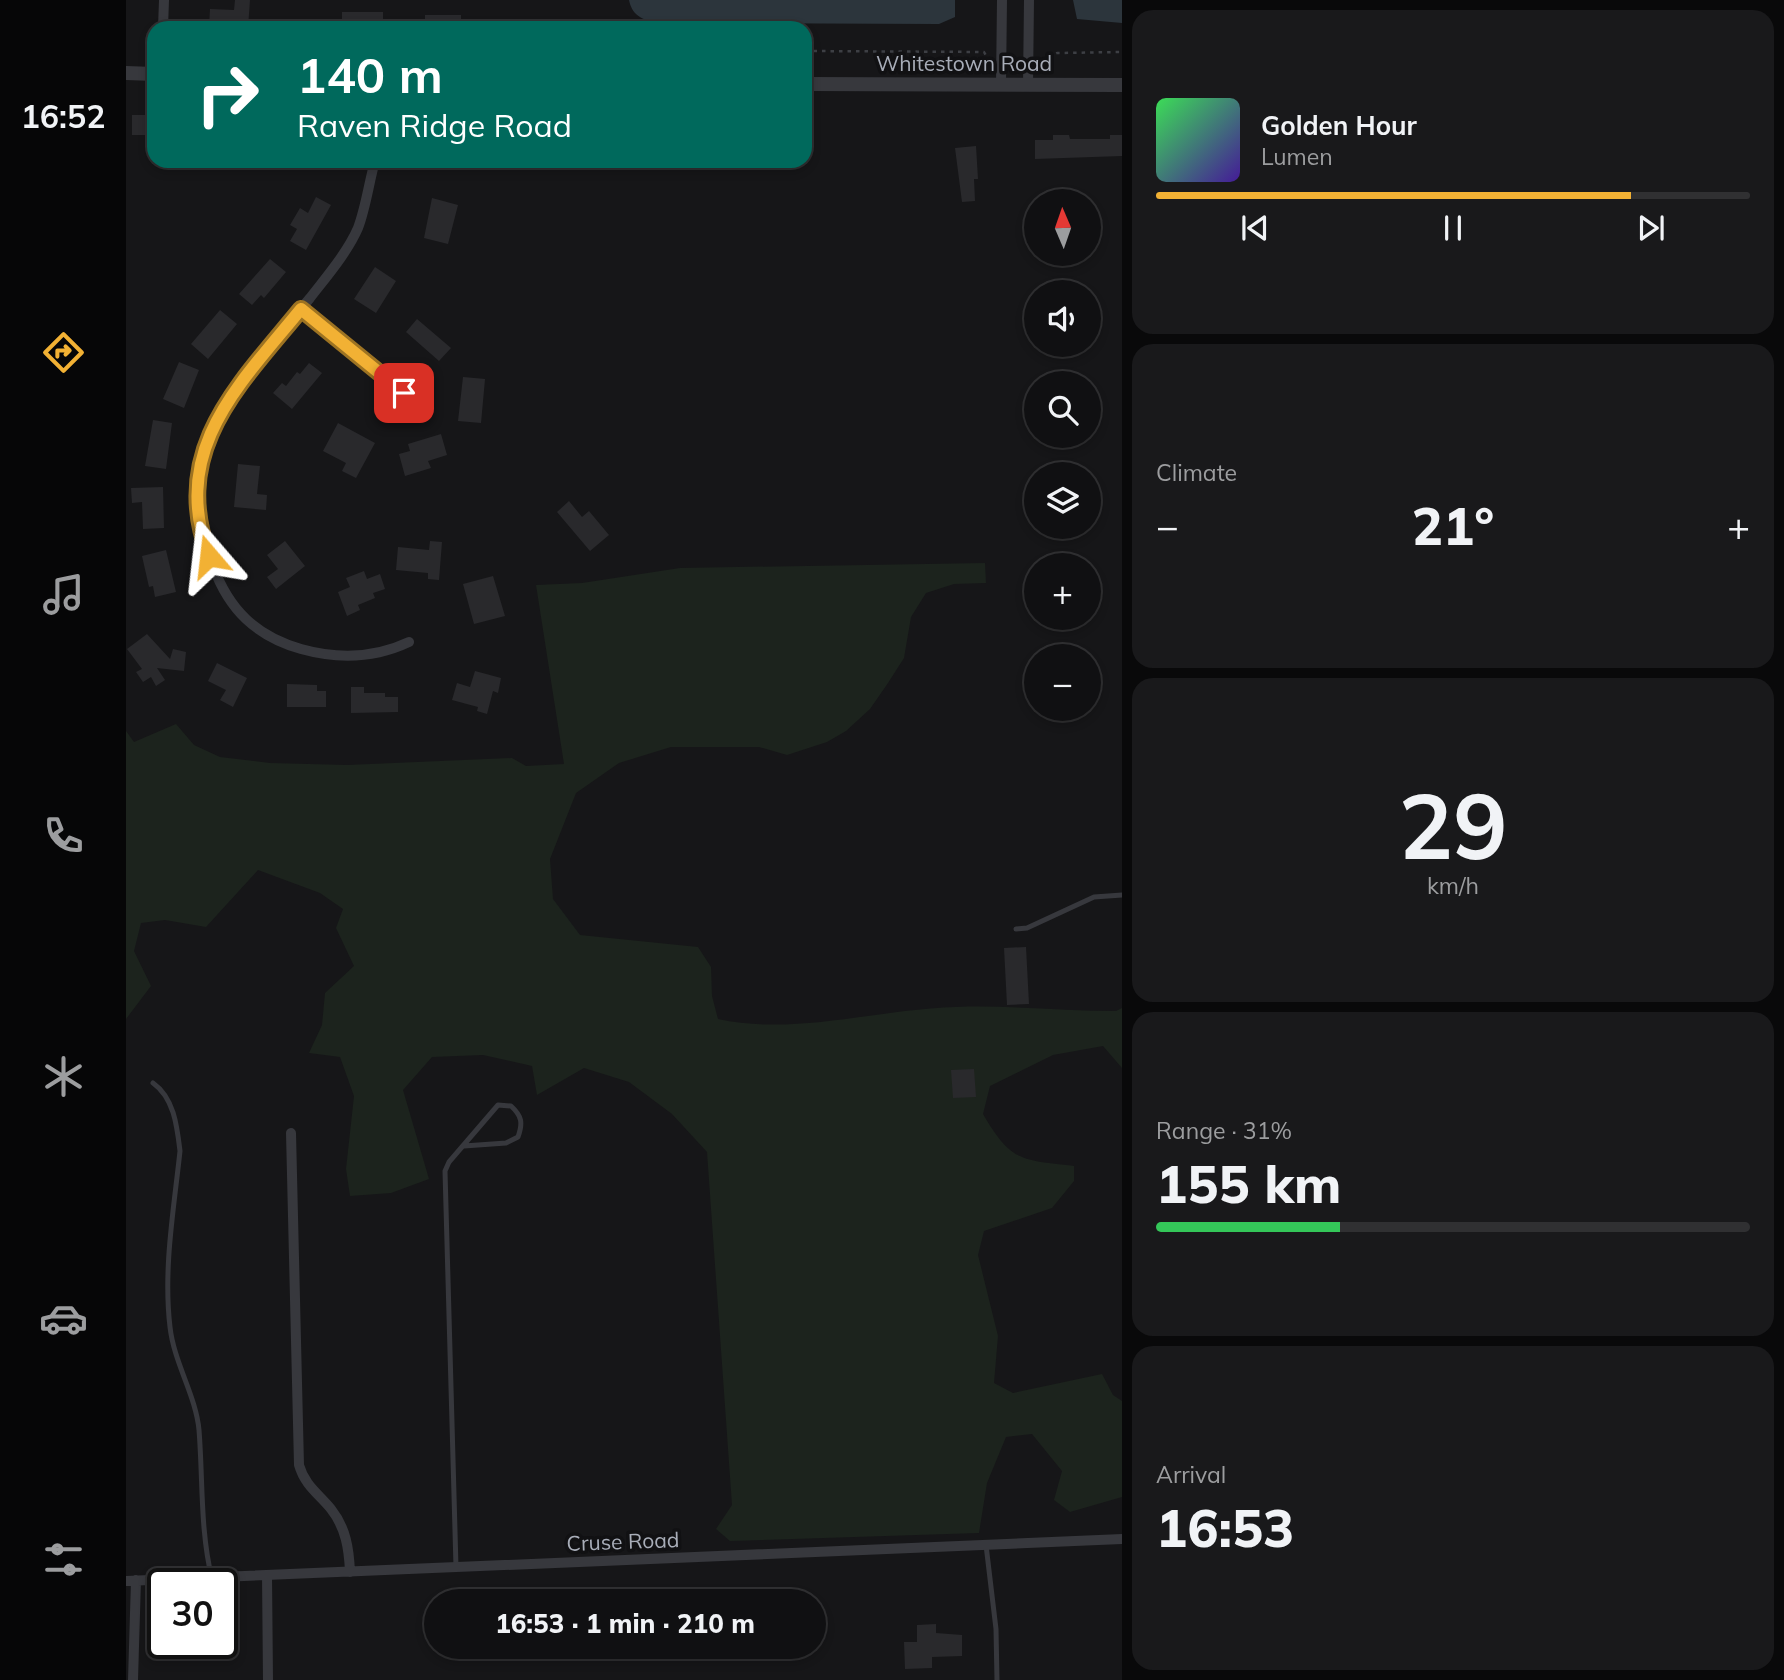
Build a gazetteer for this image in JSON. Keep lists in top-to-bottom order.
{
  "streets": {
    "street": ["Whitestown Road", "Cruse Road"]
  },
  "north": "top",
  "page": {
    "tabs": "16:52",
    "turn": ["140 m", "Raven Ridge Road"],
    "song": ["Golden Hour", "Lumen"],
    "map_buttons": ["+", "−"],
    "tile": [
      "Climate",
      ["29", "km/h"],
      ["Range · 31%", "155 km"],
      ["Arrival", "16:53"]
    ],
    "heat": ["−", "21°", "+"],
    "limit": "30",
    "trip": "16:53 · 1 min · 210 m"
  }
}
